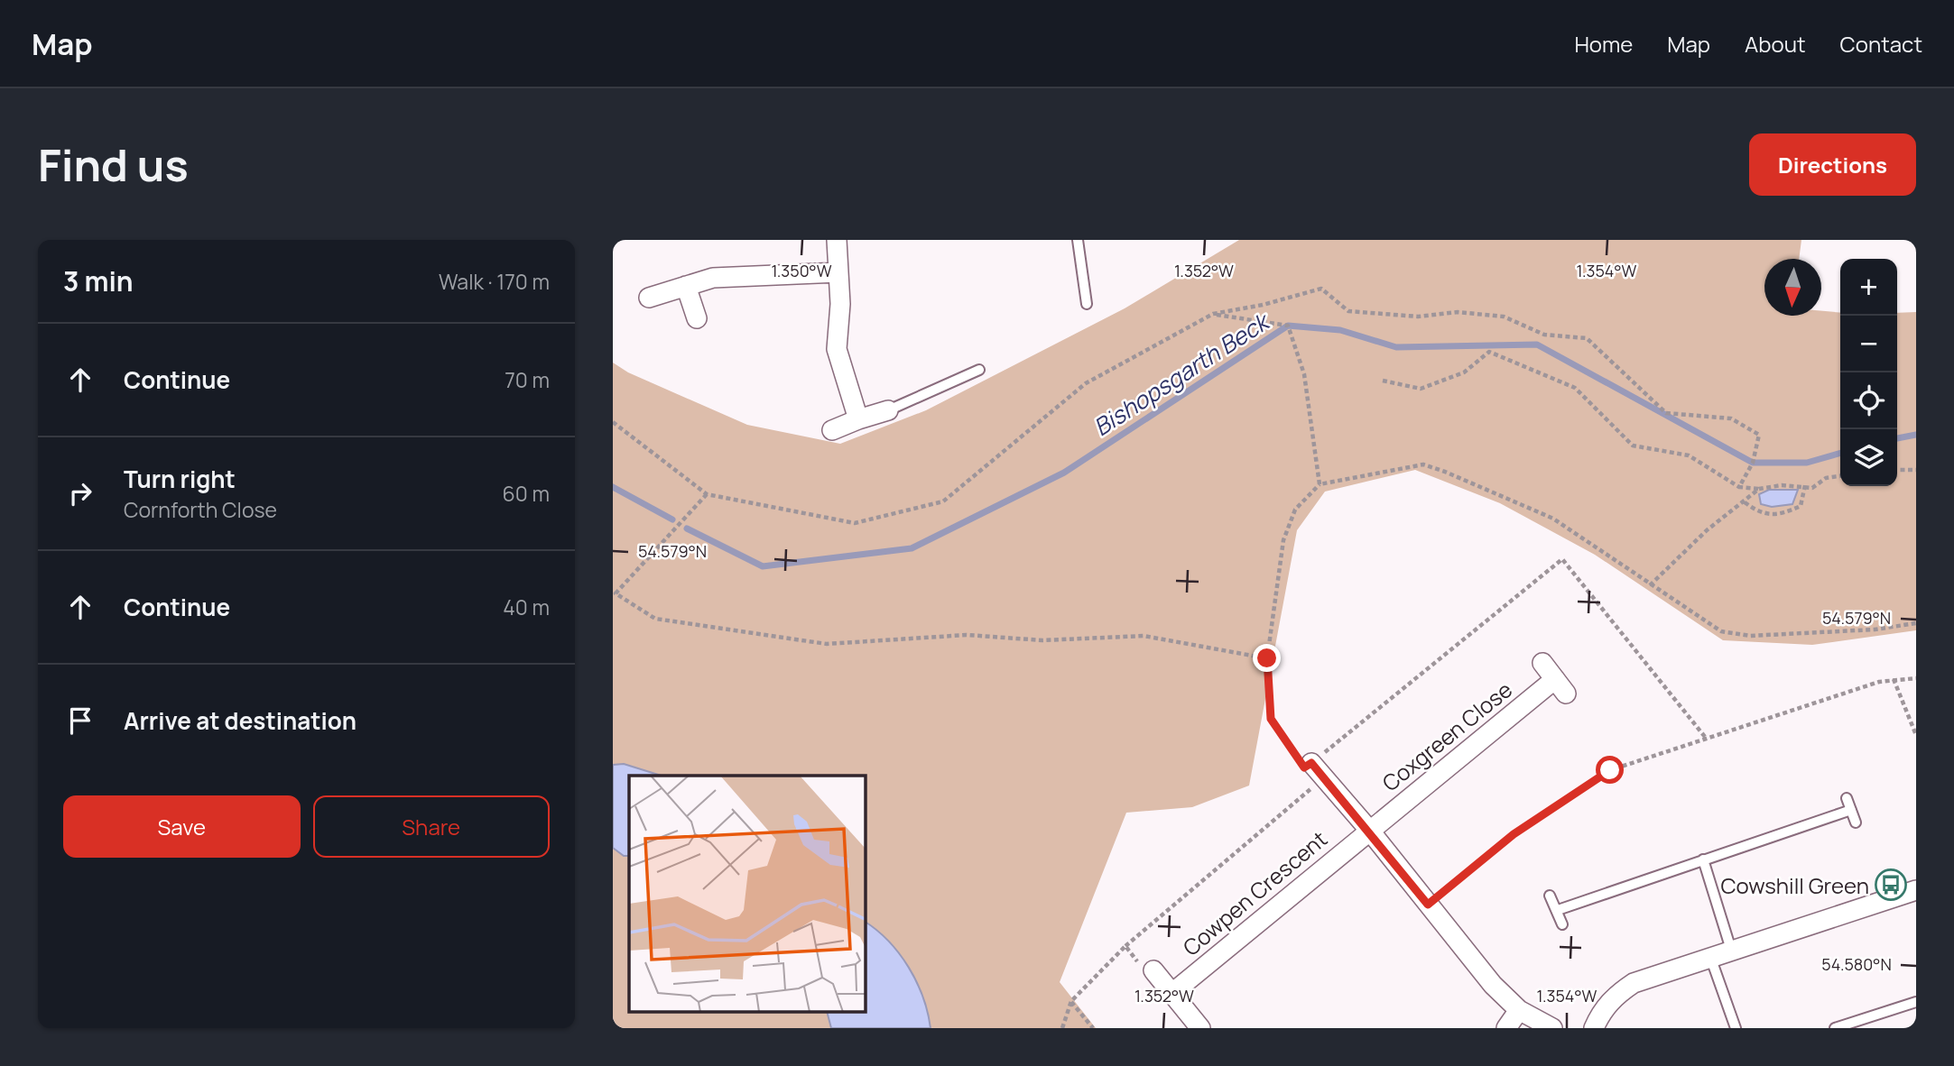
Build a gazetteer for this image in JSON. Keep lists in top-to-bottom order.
{
  "streets": {
    "street": ["Coxgreen Close", "Cowpen Crescent"]
  },
  "crossings": [
    ["Coxgreen Close", "Cowpen Crescent"]
  ],
  "water": ["Bishopsgarth Beck"],
  "places": {
    "bus stop": ["Cowshill Green"]
  },
  "north": "bottom",
  "page": {
    "header": "Map",
    "nav": [
      "Home",
      "Map",
      "About",
      "Contact"
    ],
    "buttons": [
      "Directions",
      ["Save", "Share"]
    ],
    "title": "Find us",
    "heading": ["3 min", "Walk · 170 m"],
    "map_buttons": ["+", "−"],
    "list": [
      ["Continue", "70 m"],
      ["Turn right", "Cornforth Close", "60 m"],
      ["Continue", "40 m"],
      "Arrive at destination"
    ]
  },
  "coordinates": [
    "1.350°W",
    "1.352°W",
    "1.354°W",
    "54.579°N",
    "54.580°N"
  ]
}
